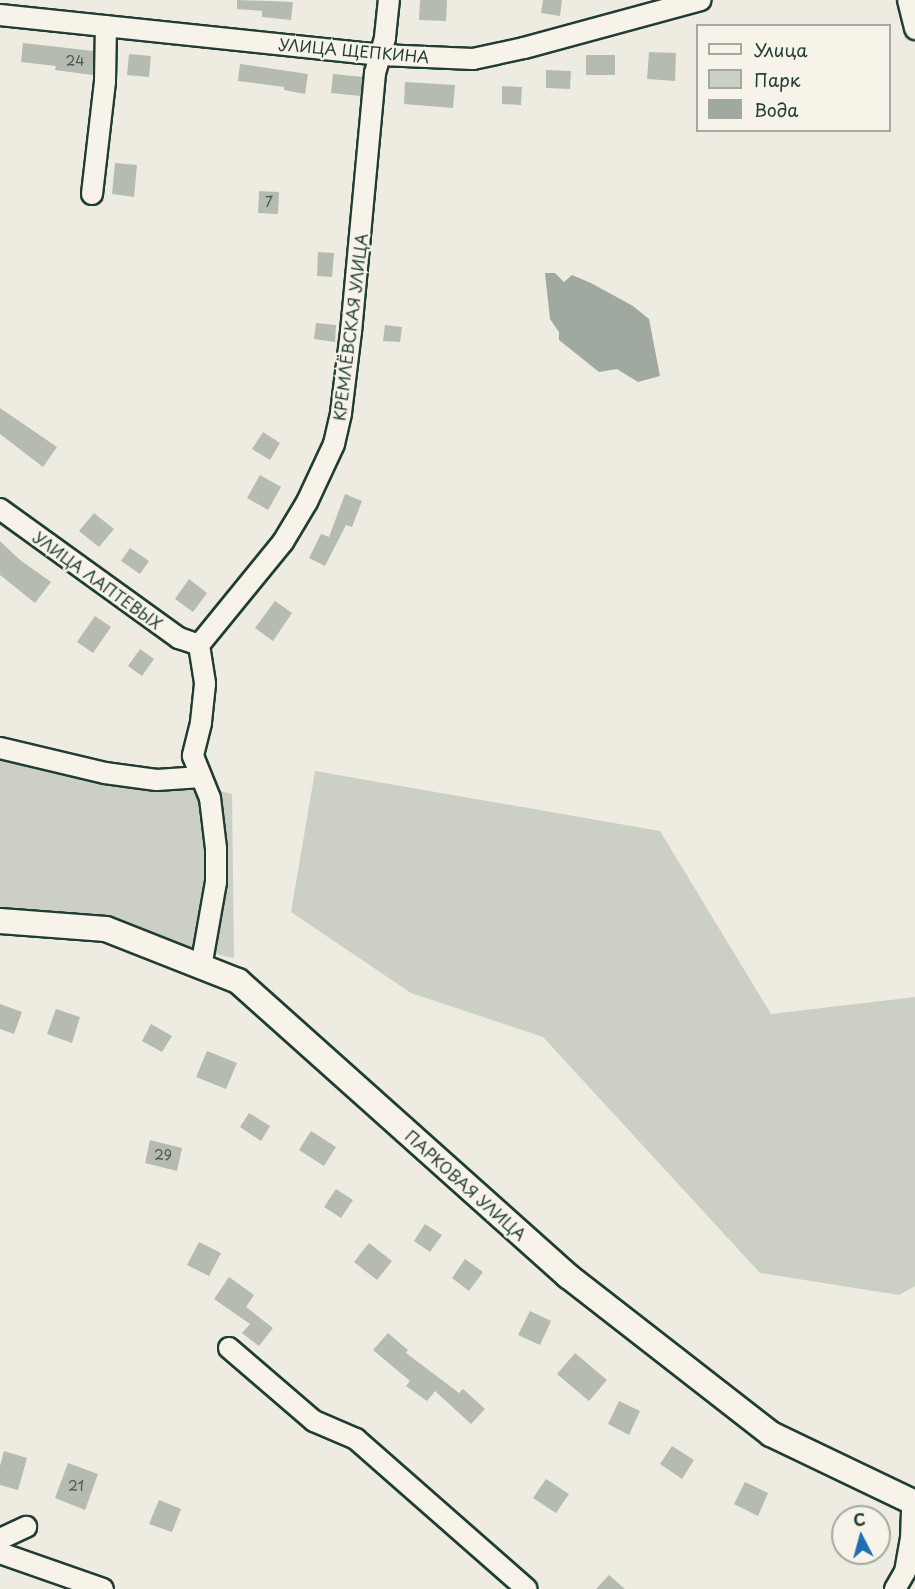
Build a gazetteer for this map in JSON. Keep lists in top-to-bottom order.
{
  "streets": {
    "main road": ["ПАРКОВАЯ УЛИЦА"],
    "street": ["УЛИЦА ЩЕПКИНА", "КРЕМЛЁВСКАЯ УЛИЦА", "УЛИЦА ЛАПТЕВЫХ"]
  },
  "crossings": [
    ["УЛИЦА ЩЕПКИНА", "КРЕМЛЁВСКАЯ УЛИЦА"],
    ["КРЕМЛЁВСКАЯ УЛИЦА", "УЛИЦА ЛАПТЕВЫХ"]
  ],
  "house_numbers": [
    "24",
    "7",
    "29",
    "21"
  ],
  "legend": ["Улица", "Парк", "Вода"],
  "north": "top"
}
